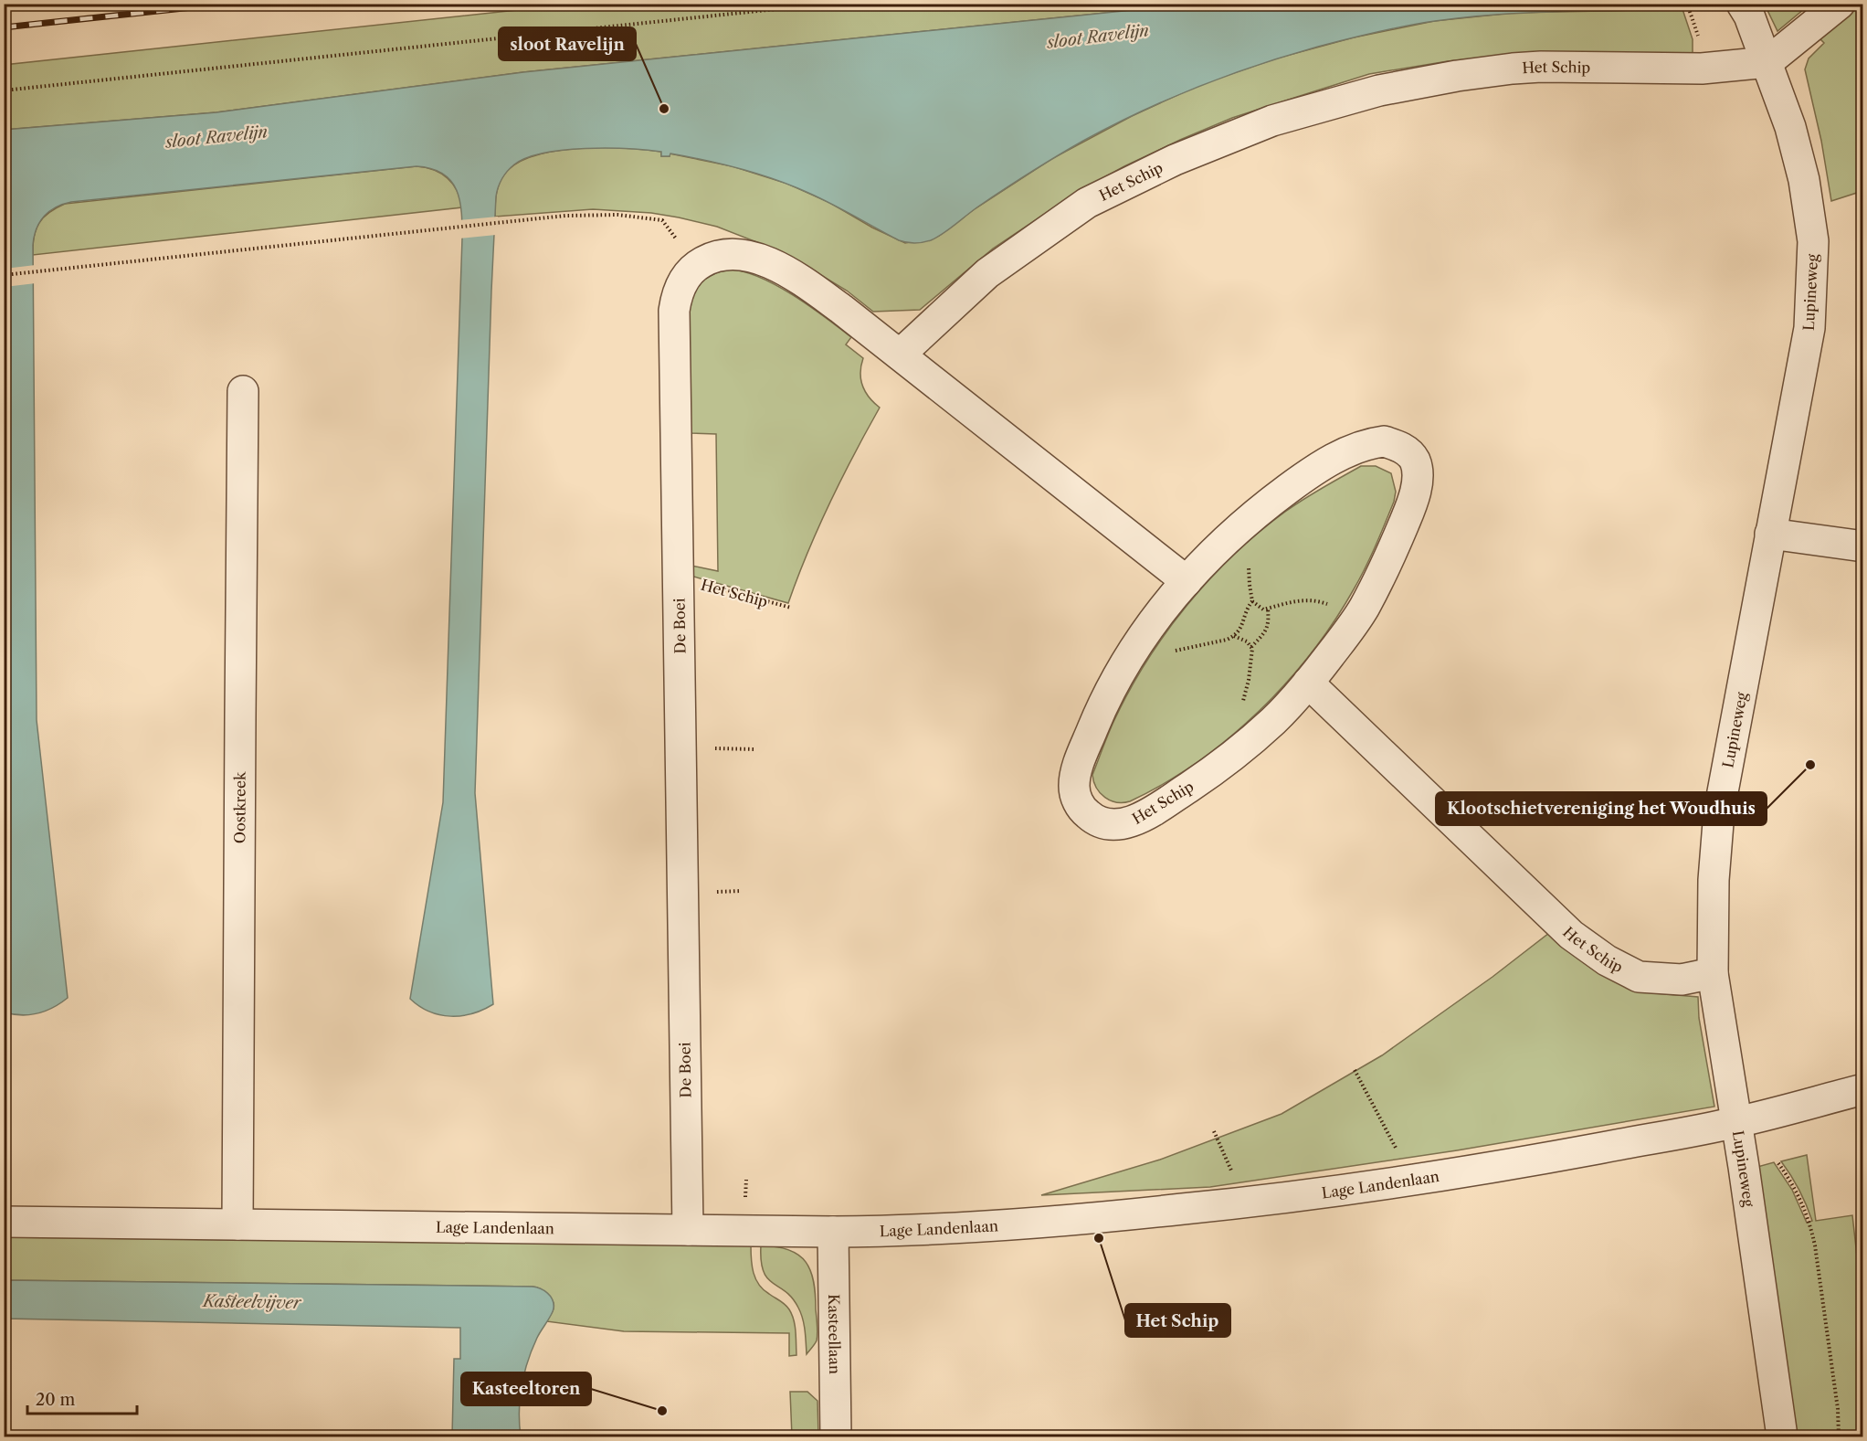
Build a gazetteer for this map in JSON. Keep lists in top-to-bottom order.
{
  "streets": {
    "street": [
      "Het Schip",
      "Lupineweg",
      "De Boei",
      "Oostkreek",
      "Lage Landenlaan",
      "Kasteellaan"
    ]
  },
  "crossings": [
    ["Het Schip", "Lupineweg"],
    ["Het Schip", "De Boei"],
    ["Lupineweg", "Lage Landenlaan"],
    ["De Boei", "Lage Landenlaan"],
    ["Oostkreek", "Lage Landenlaan"],
    ["Lage Landenlaan", "Kasteellaan"]
  ],
  "water": ["sloot Ravelijn", "Kasteelvijver"],
  "places": [
    "sloot Ravelijn",
    "Klootschietvereniging het Woudhuis",
    "Het Schip",
    "Kasteeltoren"
  ],
  "scale_bar": "20 m"
}
